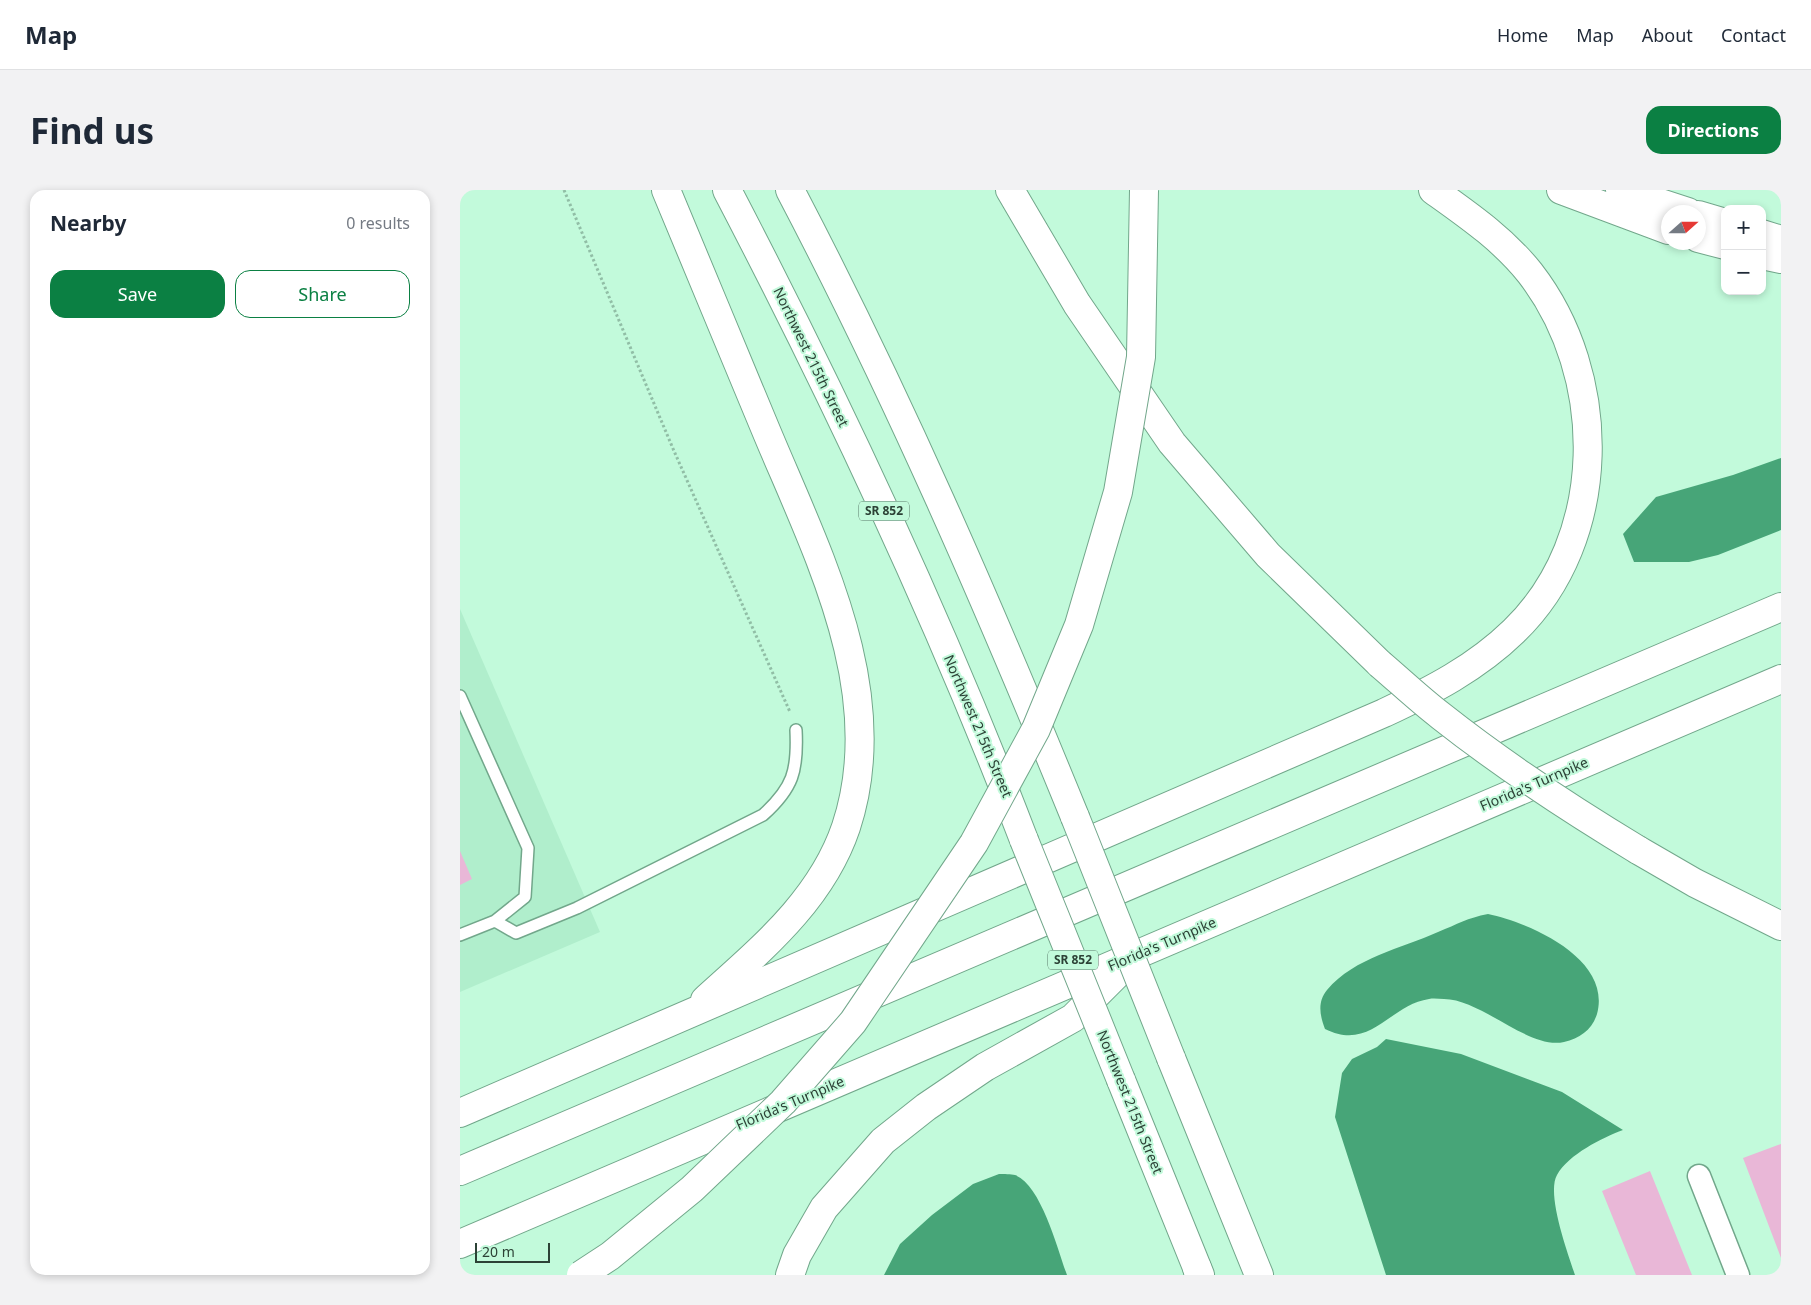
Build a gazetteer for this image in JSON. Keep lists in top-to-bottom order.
{
  "streets": {
    "main road": ["Northwest 215th Street", "SR 852", "Florida's Turnpike"]
  },
  "scale_bar": "20 m",
  "north": "right",
  "page": {
    "header": "Map",
    "nav": [
      "Home",
      "Map",
      "About",
      "Contact"
    ],
    "buttons": [
      "Directions",
      ["Save", "Share"]
    ],
    "title": "Find us",
    "heading": ["Nearby", "0 results"],
    "map_buttons": ["+", "−"],
    "scale": "20 m"
  }
}
